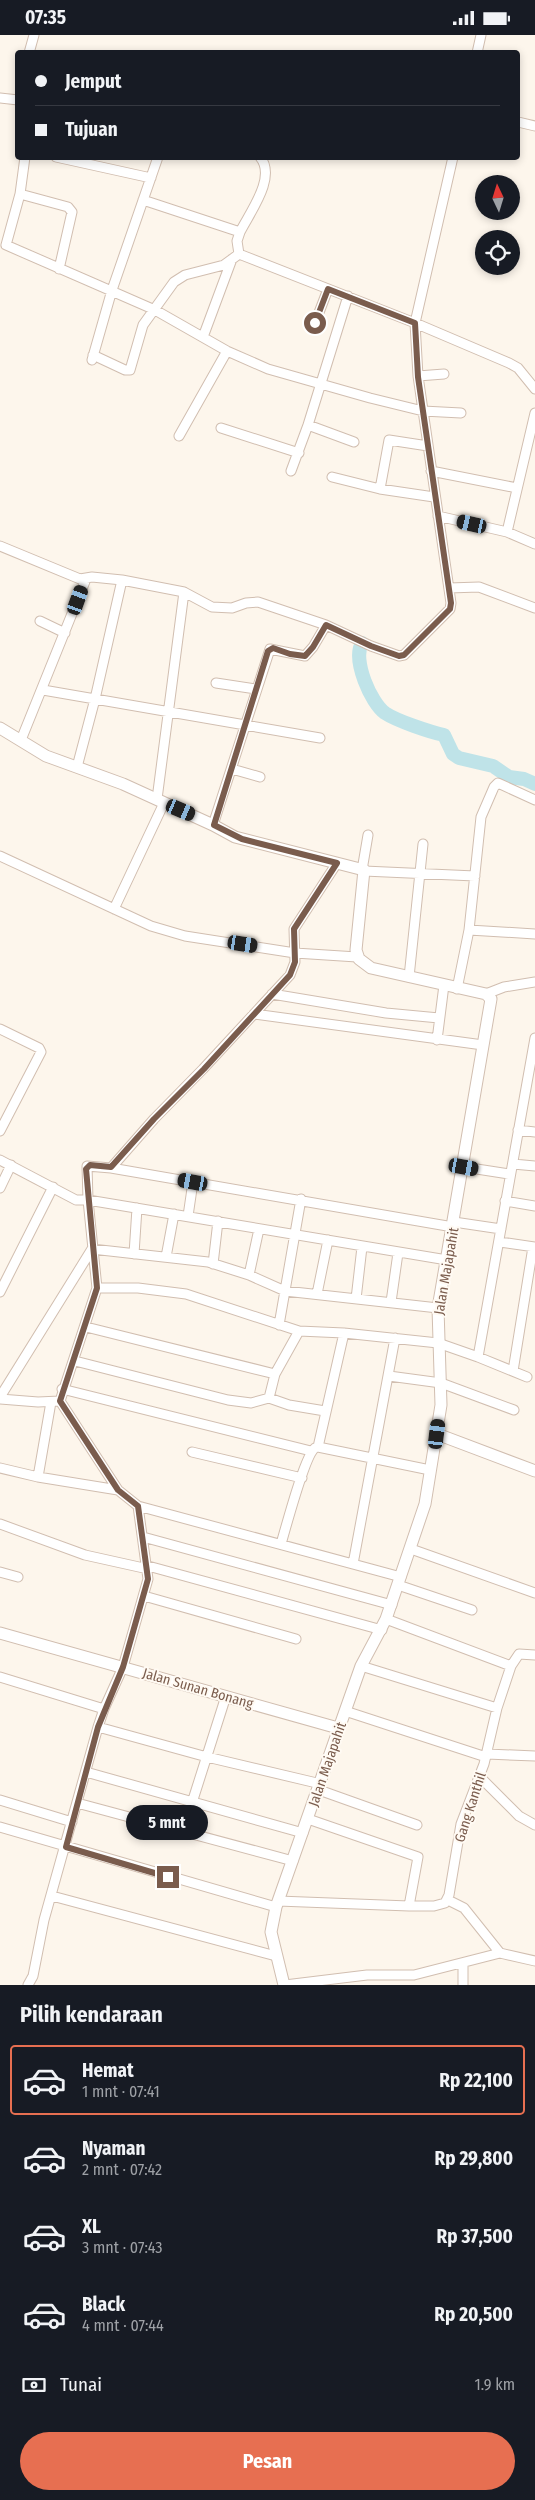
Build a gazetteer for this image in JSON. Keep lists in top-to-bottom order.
{
  "streets": {
    "street": ["Jalan Majapahit", "Jalan Sunan Bonang", "Gang Kanthil"]
  },
  "crossings": [
    ["Jalan Majapahit", "Jalan Sunan Bonang"]
  ],
  "north": "top",
  "page": {
    "status": "07:35",
    "banner": ["Jemput", "Tujuan"],
    "bubble": "5 mnt",
    "heading": "Pilih kendaraan",
    "list": [
      {
        "name": "Hemat",
        "note": "1 mnt · 07:41",
        "value": "Rp 22,100"
      },
      {
        "name": "Nyaman",
        "note": "2 mnt · 07:42",
        "value": "Rp 29,800"
      },
      {
        "name": "XL",
        "note": "3 mnt · 07:43",
        "value": "Rp 37,500"
      },
      {
        "name": "Black",
        "note": "4 mnt · 07:44",
        "value": "Rp 20,500"
      }
    ],
    "pay": ["Tunai", "1.9 km"],
    "buttons": "Pesan"
  }
}
